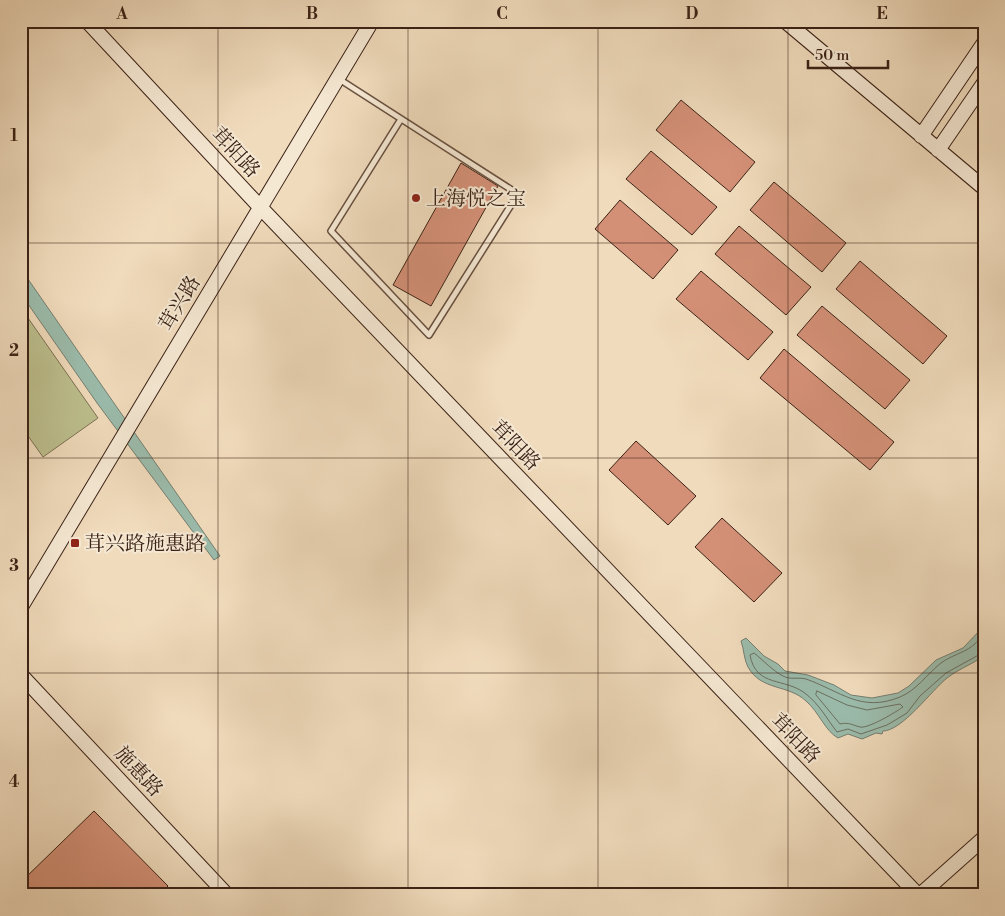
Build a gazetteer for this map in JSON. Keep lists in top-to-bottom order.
{
  "streets": {
    "street": ["茸阳路", "茸兴路", "施惠路"]
  },
  "crossings": [
    ["茸阳路", "茸兴路"]
  ],
  "places": {
    "other": ["上海悦之宝"],
    "transit": ["茸兴路施惠路"]
  },
  "scale_bar": "50 m",
  "grid": {
    "columns": [
      "A",
      "B",
      "C",
      "D",
      "E"
    ],
    "rows": [
      "1",
      "2",
      "3",
      "4"
    ]
  }
}
